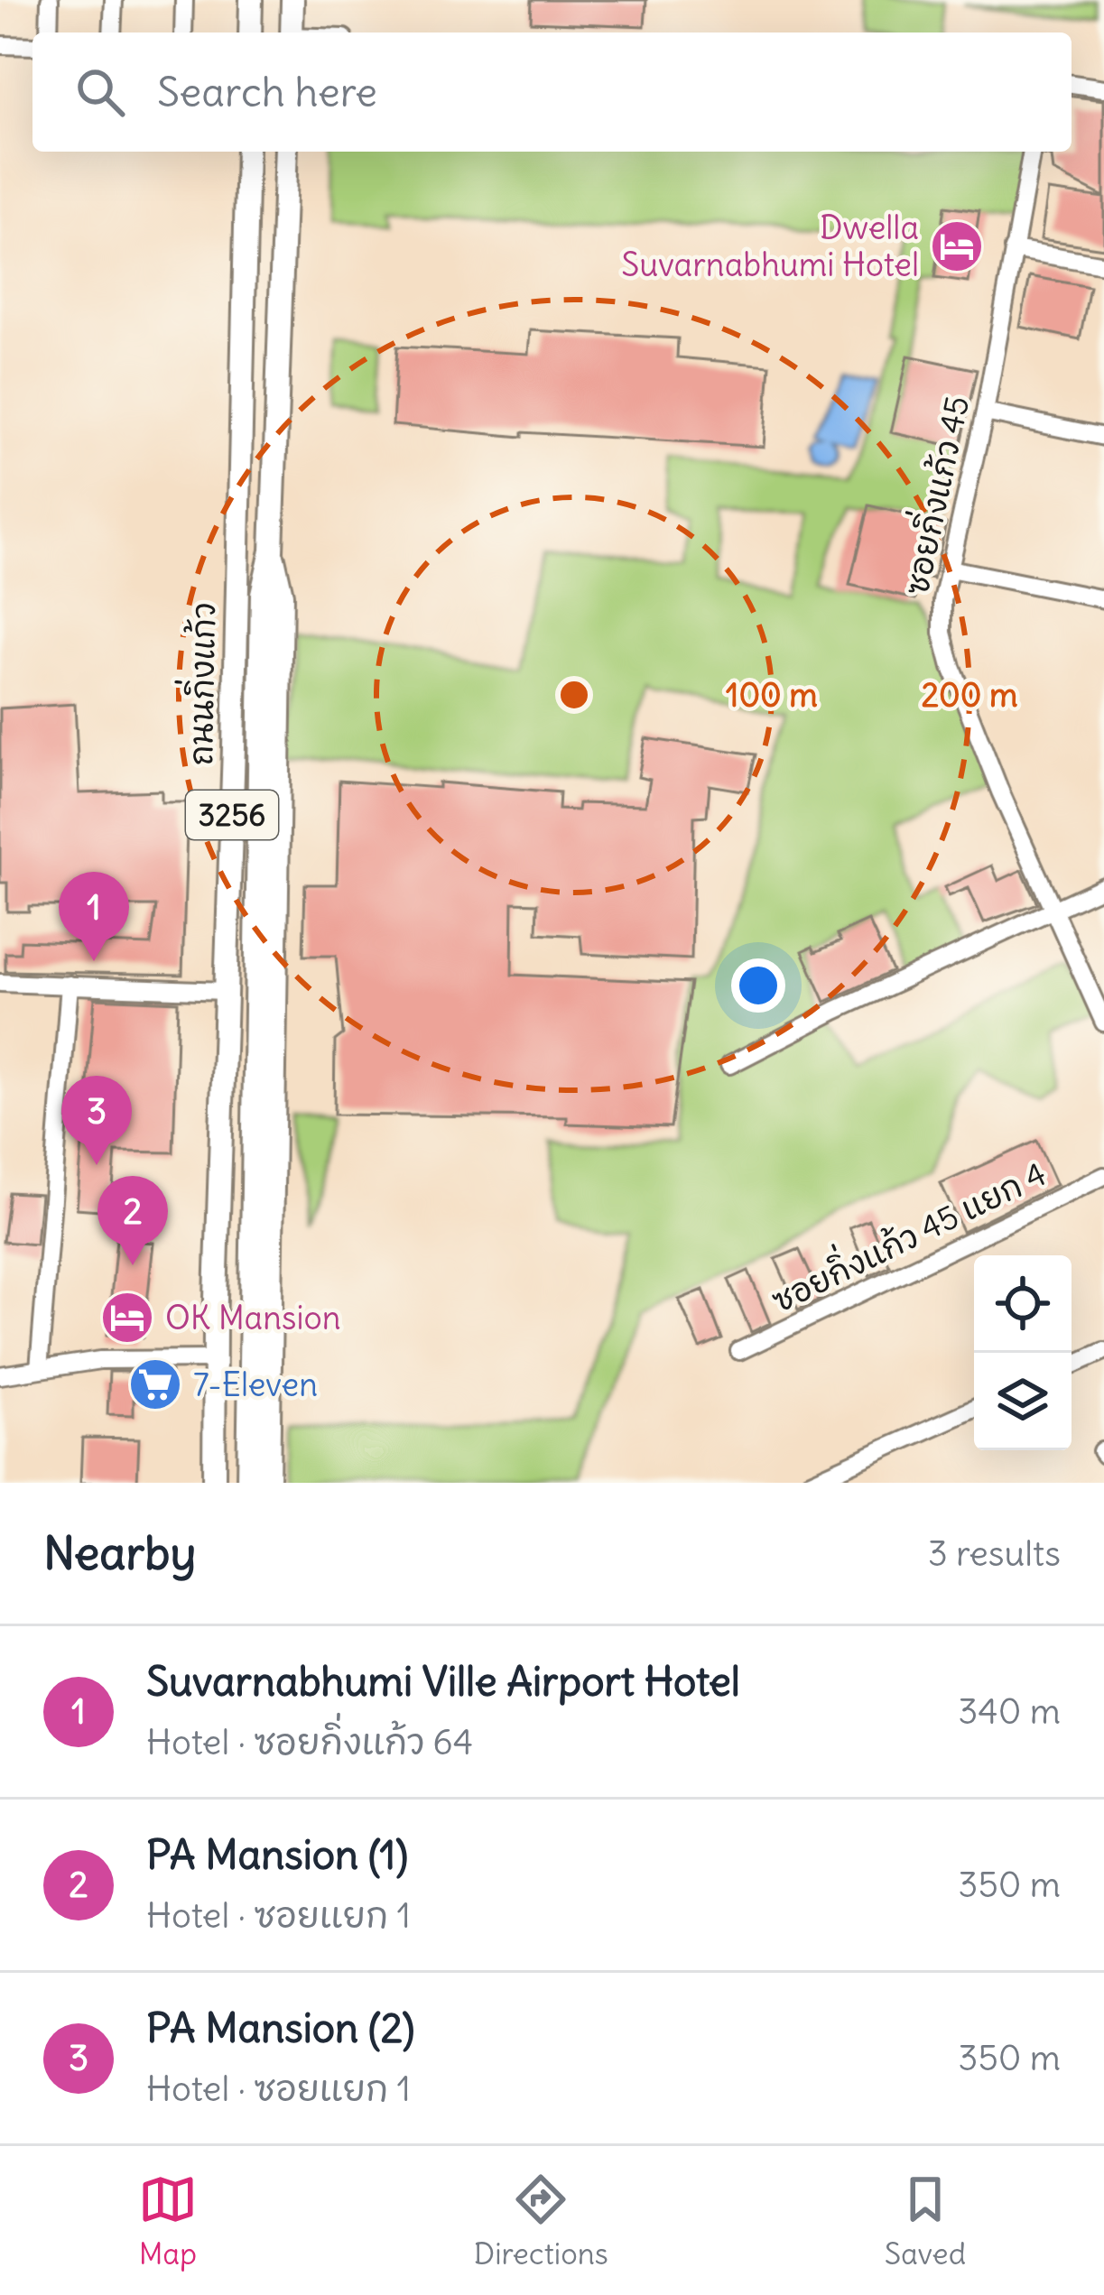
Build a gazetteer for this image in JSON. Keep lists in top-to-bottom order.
{
  "streets": {
    "main road": ["ถนนกิ่งแก้ว", "3256"],
    "street": ["ซอยกิ่งแก้ว 45", "ซอยกิ่งแก้ว 45 แยก 4"]
  },
  "places": {
    "hotel": ["Dwella Suvarnabhumi Hotel", "OK Mansion"],
    "supermarket": ["7-Eleven"]
  },
  "page": {
    "search": "Search here",
    "pins": ["1", "3", "2"],
    "heading": ["Nearby", "3 results"],
    "list": [
      {
        "mark": "1",
        "name": "Suvarnabhumi Ville Airport Hotel",
        "note": "Hotel · ซอยกิ่งแก้ว 64",
        "value": "340 m"
      },
      {
        "mark": "2",
        "name": "PA Mansion (1)",
        "note": "Hotel · ซอยแยก 1",
        "value": "350 m"
      },
      {
        "mark": "3",
        "name": "PA Mansion (2)",
        "note": "Hotel · ซอยแยก 1",
        "value": "350 m"
      }
    ],
    "nav": ["Map", "Directions", "Saved"]
  },
  "rings": ["100 m", "200 m"]
}
